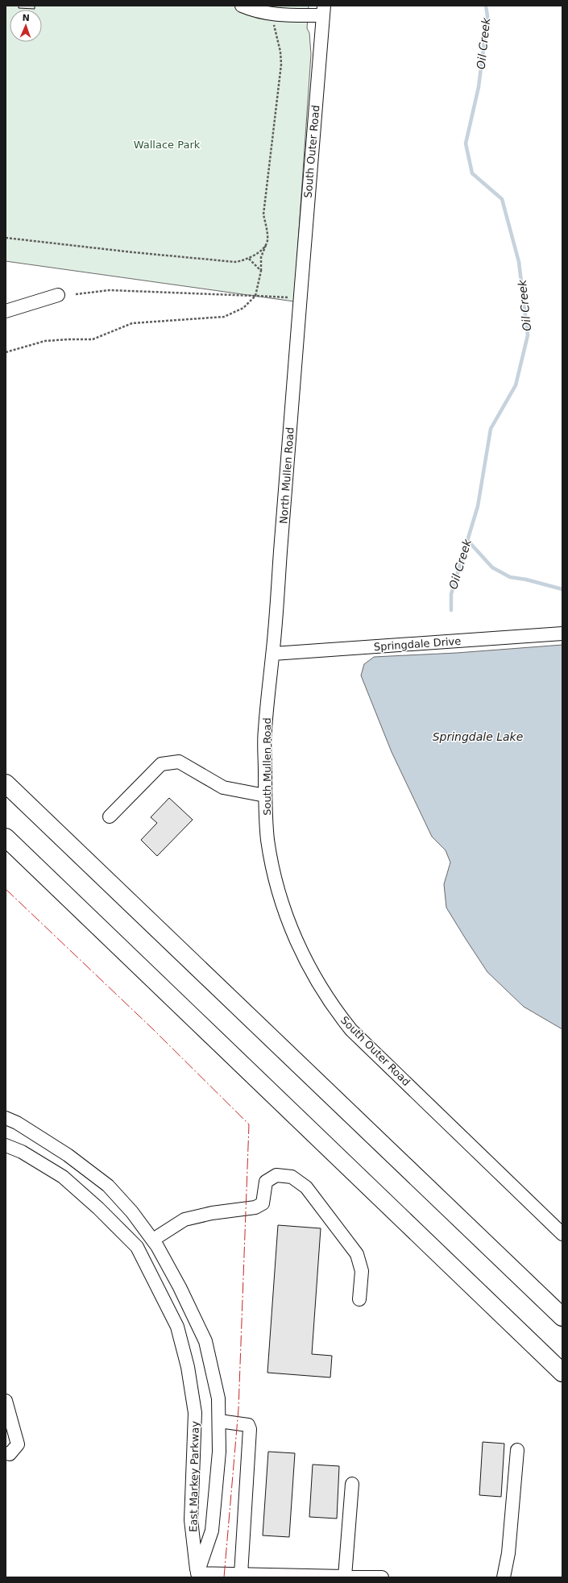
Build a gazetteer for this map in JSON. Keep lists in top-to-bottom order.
{
  "streets": {
    "street": [
      "South Outer Road",
      "North Mullen Road",
      "Springdale Drive",
      "South Mullen Road",
      "East Markey Parkway"
    ]
  },
  "crossings": [
    ["South Outer Road", "North Mullen Road"],
    ["South Outer Road", "South Mullen Road"],
    ["North Mullen Road", "Springdale Drive"],
    ["North Mullen Road", "South Mullen Road"],
    ["Springdale Drive", "South Mullen Road"]
  ],
  "water": ["Oil Creek", "Springdale Lake"],
  "parks": ["Wallace Park"],
  "north": "top"
}
